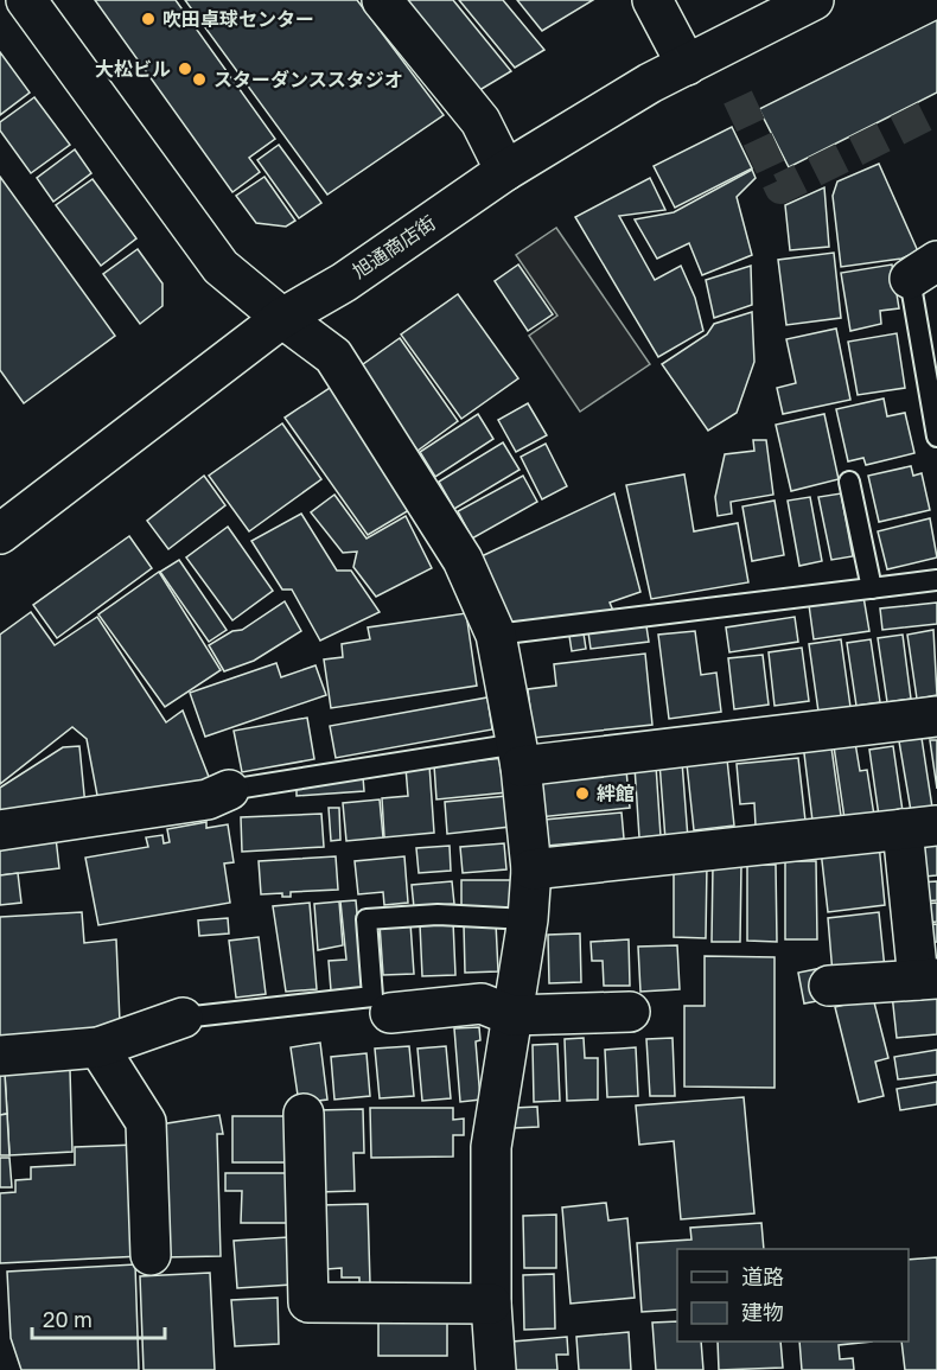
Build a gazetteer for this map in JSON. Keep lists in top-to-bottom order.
{
  "streets": {
    "street": ["旭通商店街"]
  },
  "places": [
    "吹田卓球センター",
    "大松ビル",
    "スターダンススタジオ",
    "絆館"
  ],
  "legend": ["道路", "建物"],
  "scale_bar": "20 m"
}
